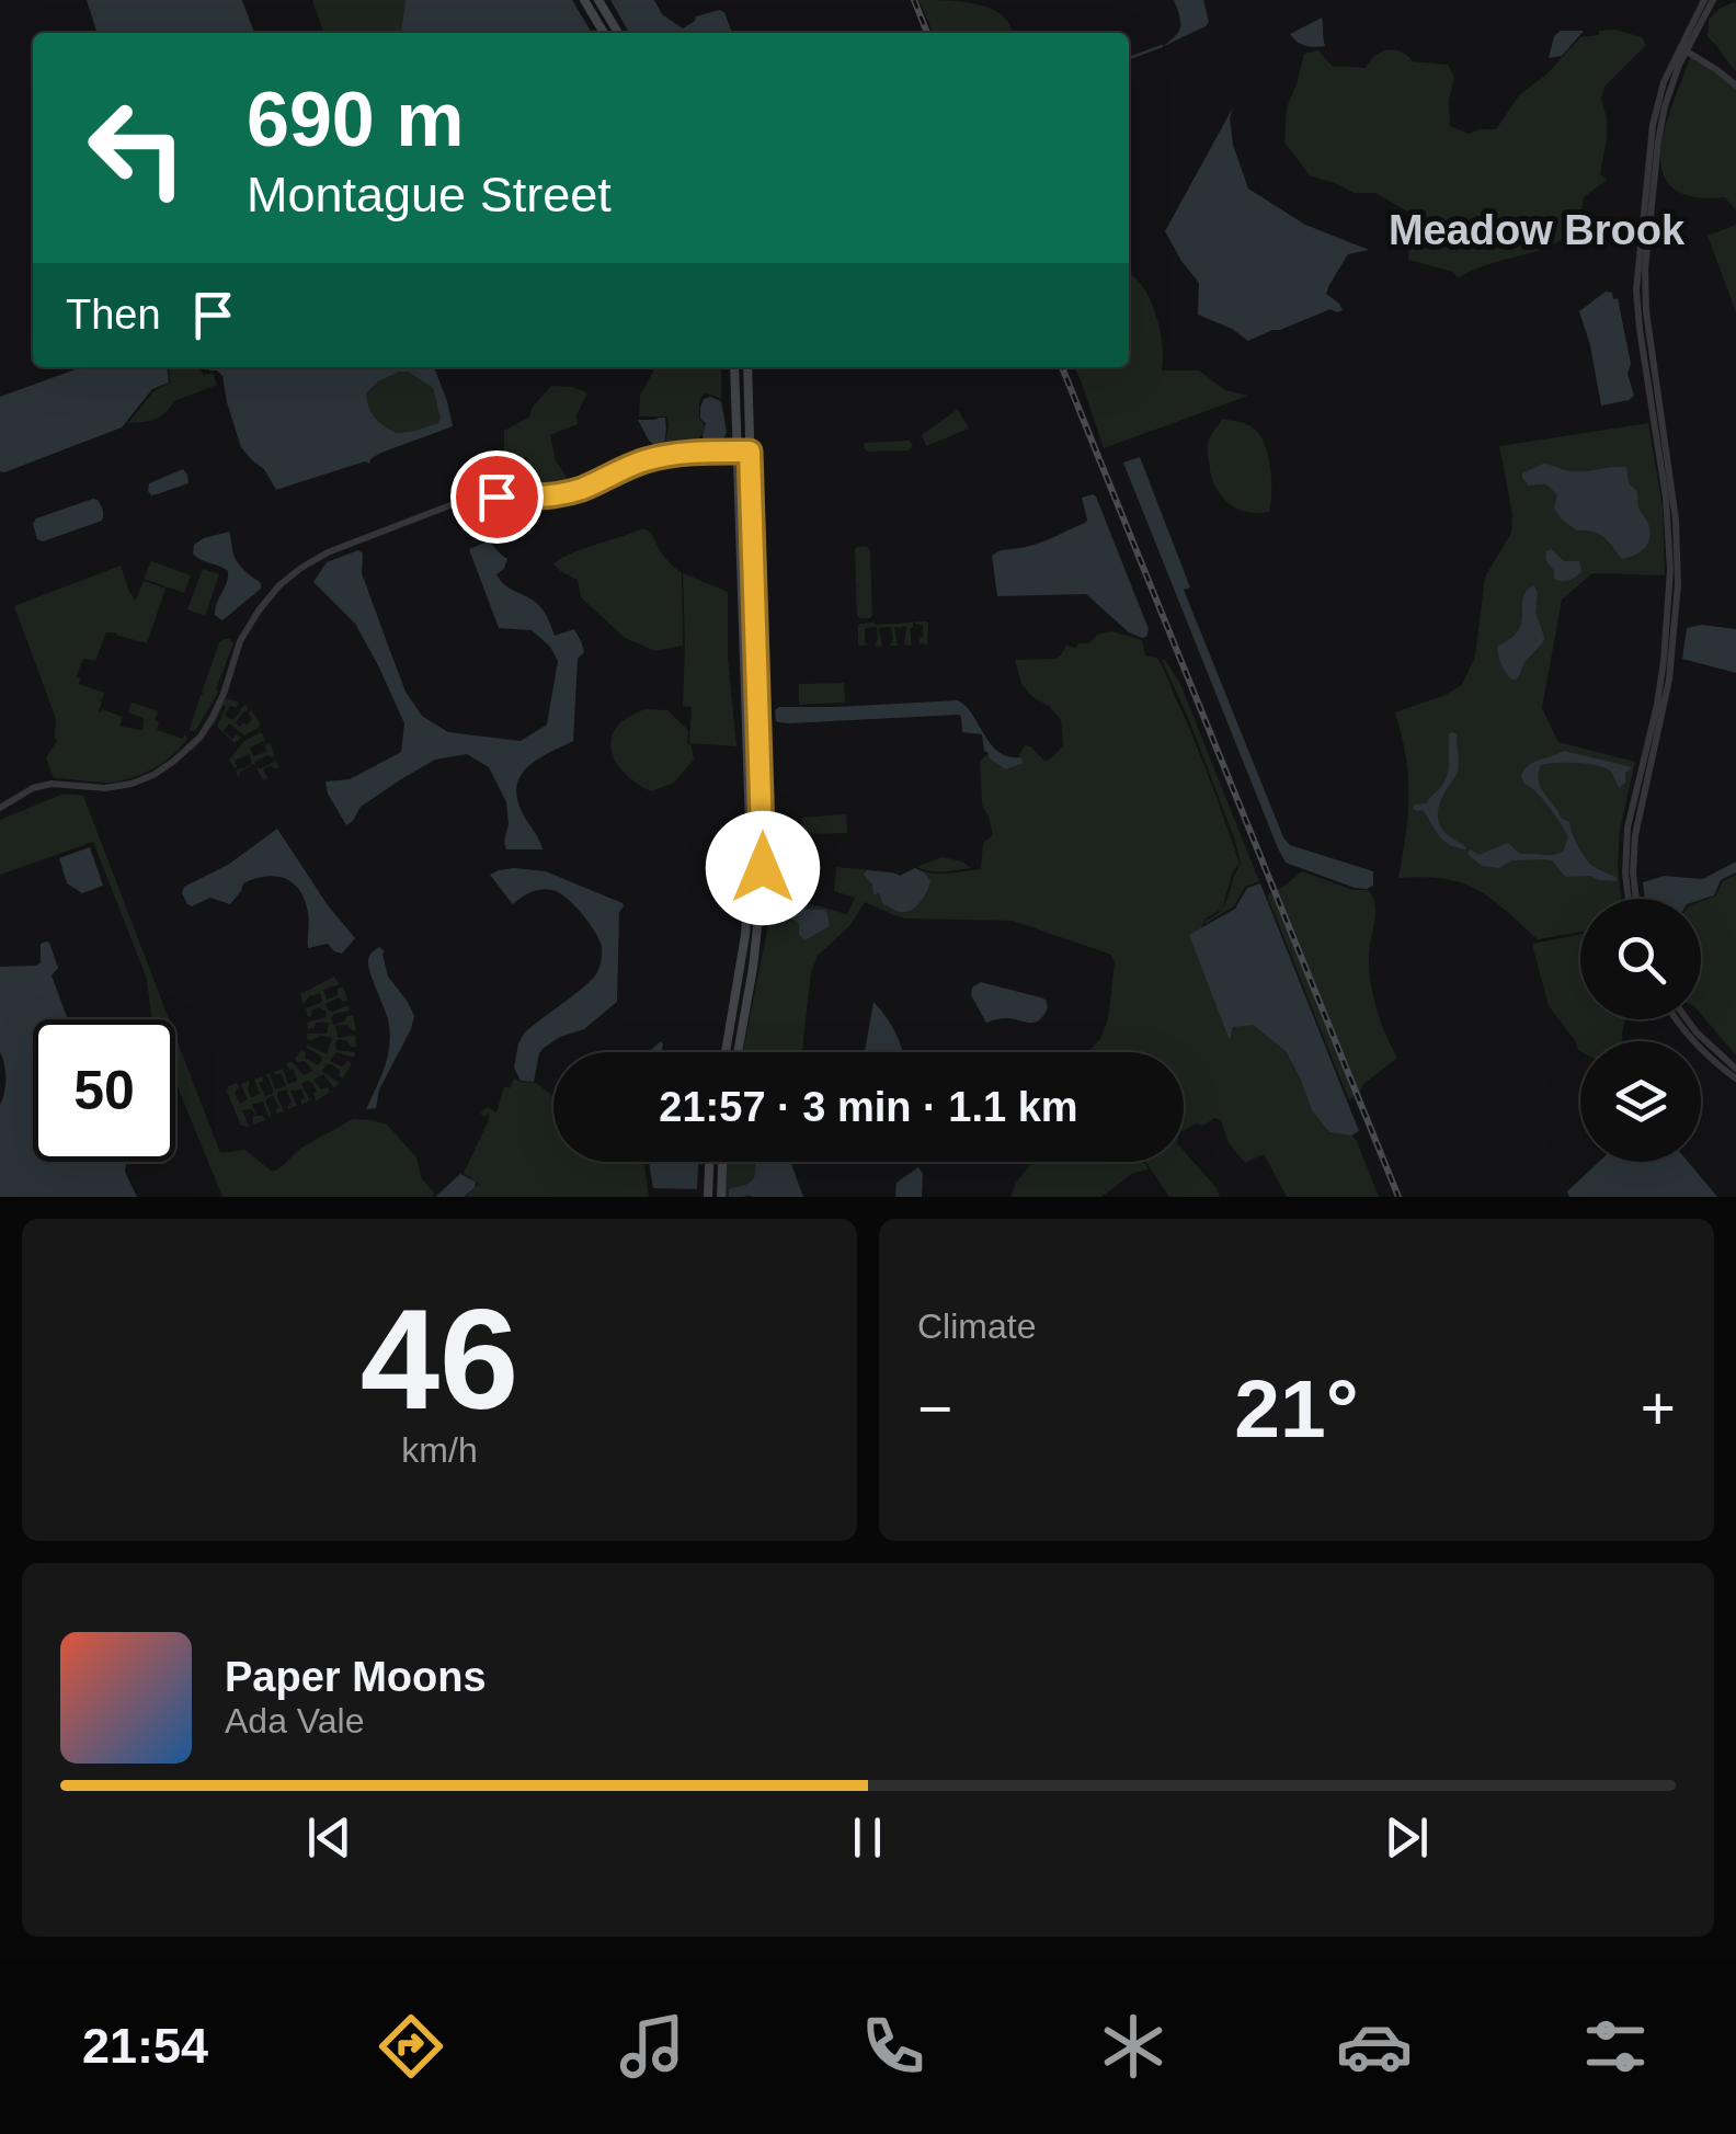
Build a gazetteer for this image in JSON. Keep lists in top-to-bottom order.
{
  "districts": ["Meadow Brook"],
  "page": {
    "turn": ["690 m", "Montague Street"],
    "then": "Then",
    "limit": "50",
    "trip": "21:57 · 3 min · 1.1 km",
    "tile": [
      ["46", "km/h"],
      "Climate"
    ],
    "heat": ["−", "21°", "+"],
    "song": ["Paper Moons", "Ada Vale"],
    "tabs": "21:54"
  }
}
